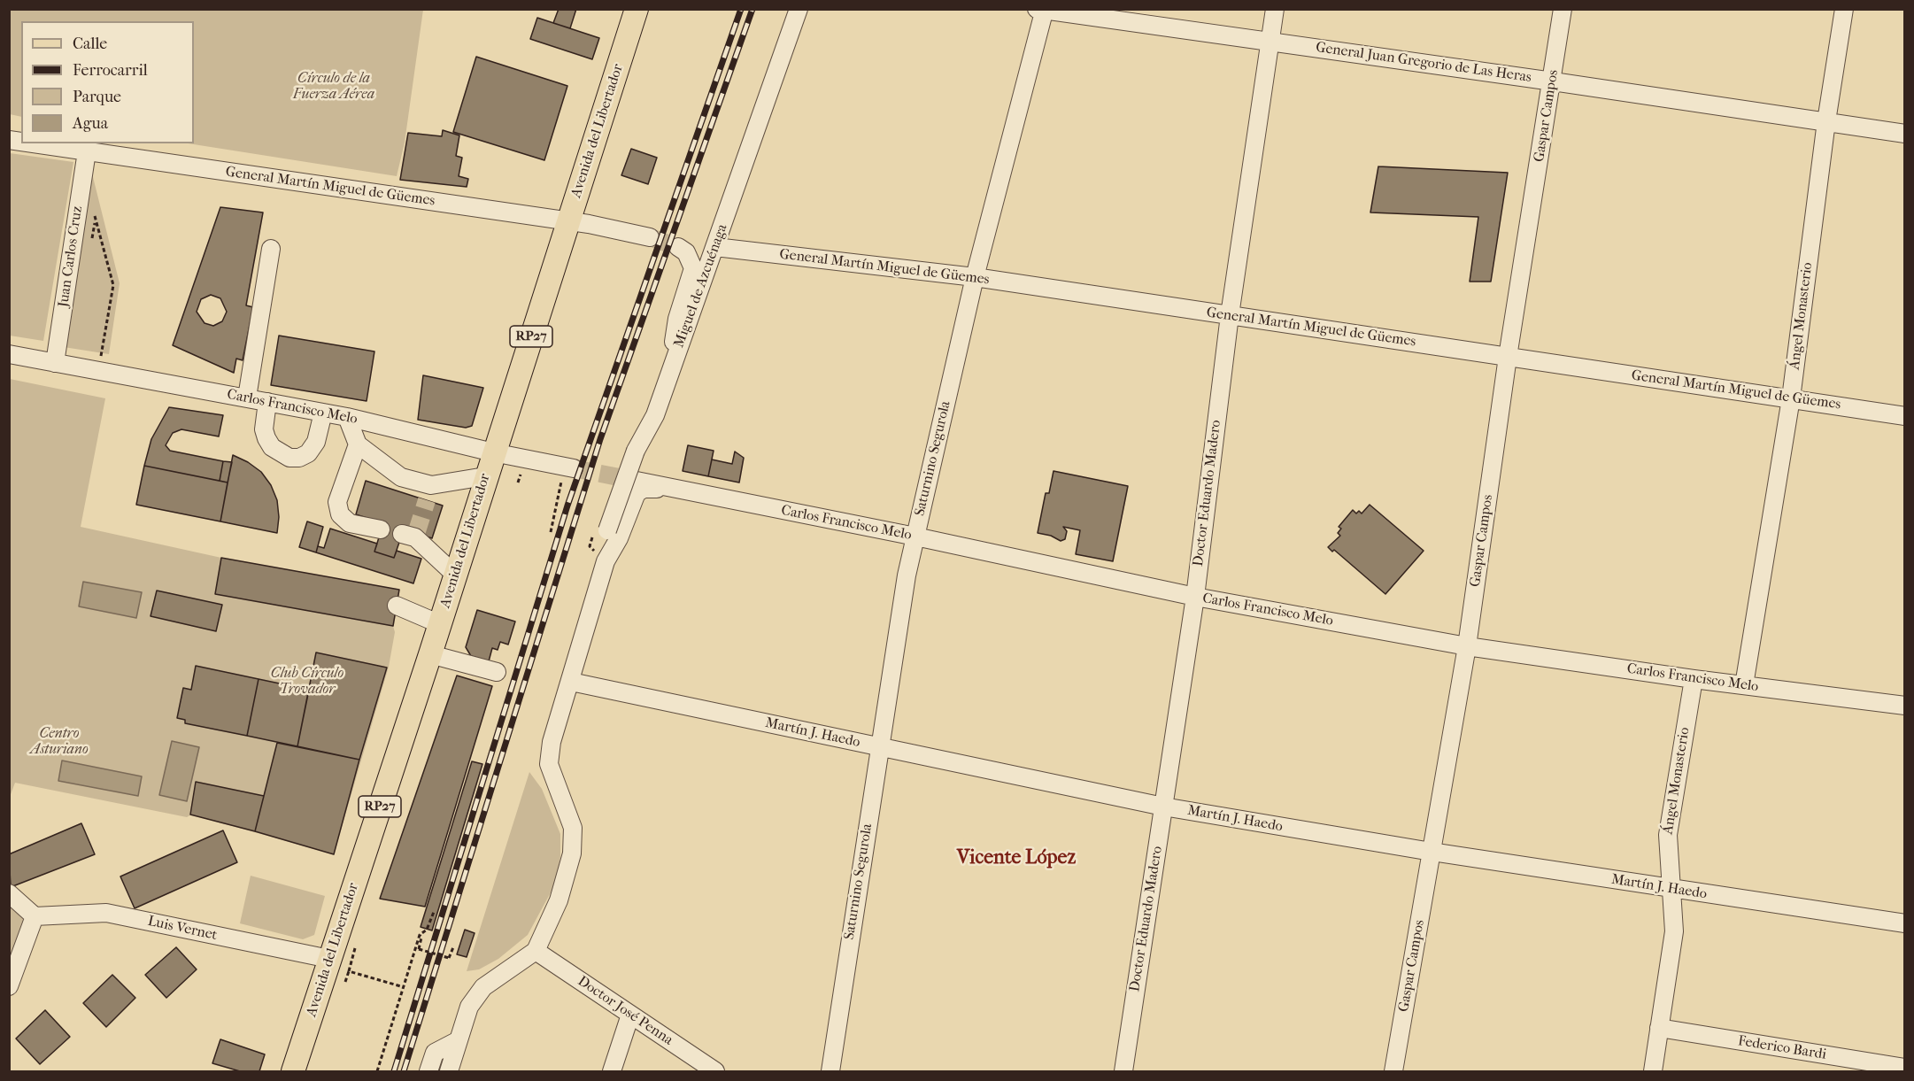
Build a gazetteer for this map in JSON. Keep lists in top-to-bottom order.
{
  "streets": {
    "main road": ["Avenida del Libertador", "RP27"],
    "street": [
      "General Juan Gregorio de Las Heras",
      "Gaspar Campos",
      "General Martín Miguel de Güemes",
      "Juan Carlos Cruz",
      "Miguel de Azcuénaga",
      "Ángel Monasterio",
      "Carlos Francisco Melo",
      "Saturnino Segurola",
      "Doctor Eduardo Madero",
      "Martín J. Haedo",
      "Luis Vernet",
      "Doctor José Penna",
      "Federico Bardi"
    ]
  },
  "crossings": [
    ["General Juan Gregorio de Las Heras", "Gaspar Campos"],
    ["General Juan Gregorio de Las Heras", "Ángel Monasterio"],
    ["General Juan Gregorio de Las Heras", "Saturnino Segurola"],
    ["General Juan Gregorio de Las Heras", "Doctor Eduardo Madero"],
    ["Gaspar Campos", "General Martín Miguel de Güemes"],
    ["Gaspar Campos", "Carlos Francisco Melo"],
    ["Gaspar Campos", "Martín J. Haedo"],
    ["Avenida del Libertador", "General Martín Miguel de Güemes"],
    ["Avenida del Libertador", "Carlos Francisco Melo"],
    ["Avenida del Libertador", "Luis Vernet"],
    ["General Martín Miguel de Güemes", "Juan Carlos Cruz"],
    ["General Martín Miguel de Güemes", "Miguel de Azcuénaga"],
    ["General Martín Miguel de Güemes", "Ángel Monasterio"],
    ["General Martín Miguel de Güemes", "Saturnino Segurola"],
    ["General Martín Miguel de Güemes", "Doctor Eduardo Madero"],
    ["Juan Carlos Cruz", "Carlos Francisco Melo"],
    ["Miguel de Azcuénaga", "Carlos Francisco Melo"],
    ["Miguel de Azcuénaga", "Martín J. Haedo"],
    ["Miguel de Azcuénaga", "Doctor José Penna"],
    ["Ángel Monasterio", "Carlos Francisco Melo"],
    ["Ángel Monasterio", "Martín J. Haedo"],
    ["Ángel Monasterio", "Federico Bardi"],
    ["Carlos Francisco Melo", "Saturnino Segurola"],
    ["Carlos Francisco Melo", "Doctor Eduardo Madero"],
    ["Saturnino Segurola", "Martín J. Haedo"],
    ["Doctor Eduardo Madero", "Martín J. Haedo"]
  ],
  "districts": ["Vicente López"],
  "parks": ["Círculo de la Fuerza Aérea", "Club Círculo Trovador", "Centro Asturiano"],
  "legend": [
    "Calle",
    "Ferrocarril",
    "Parque",
    "Agua"
  ]
}
